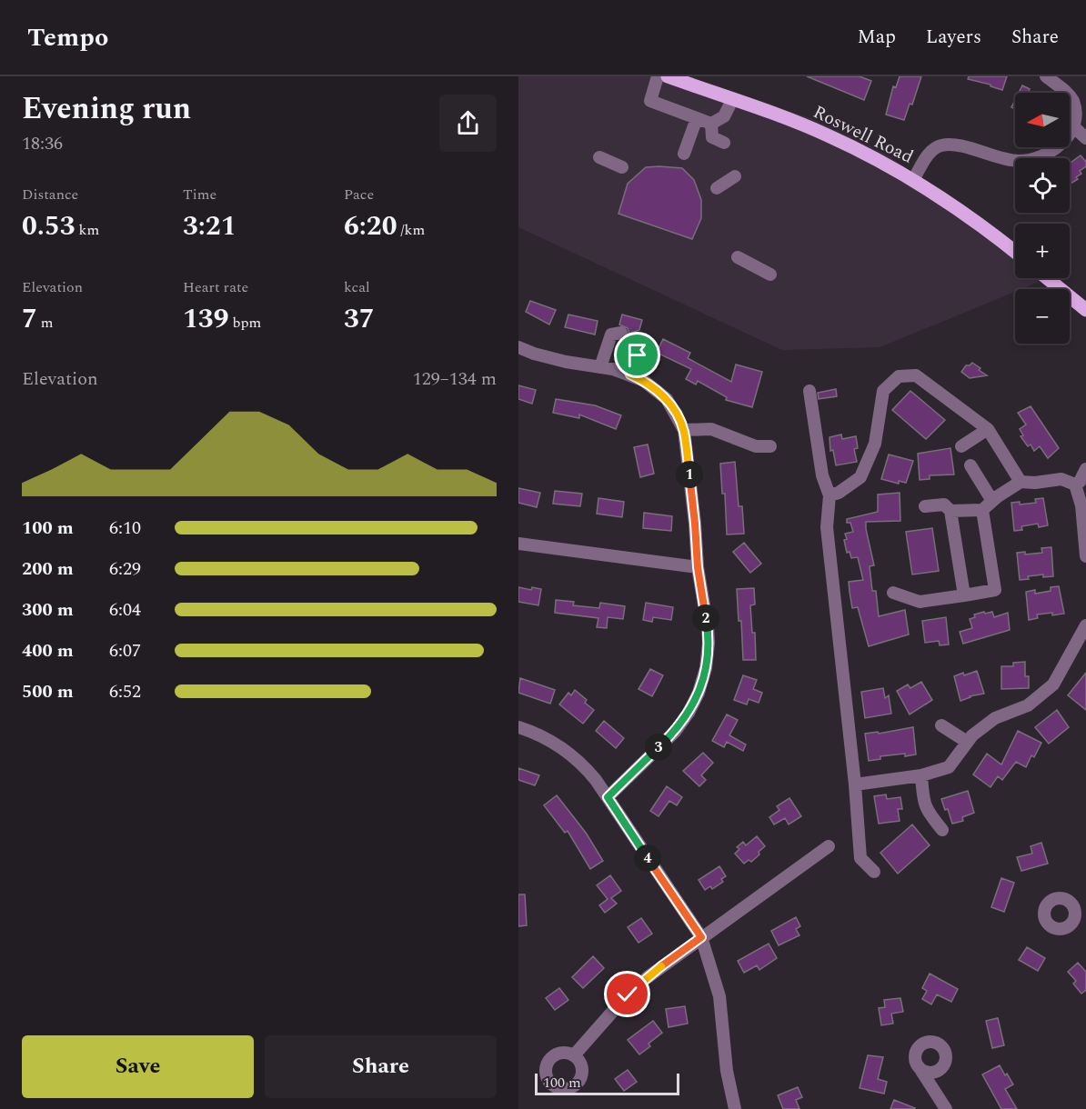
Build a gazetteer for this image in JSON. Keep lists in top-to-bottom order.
{
  "streets": {
    "main road": ["Roswell Road"]
  },
  "scale_bar": "100 m",
  "north": "left",
  "page": {
    "header": "Tempo",
    "nav": ["Map", "Layers", "Share"],
    "heading": ["Evening run", "18:36"],
    "map_buttons": ["+", "−"],
    "stats": [
      ["Distance", "0.53 km"],
      ["Time", "3:21"],
      ["Pace", "6:20 /km"],
      ["Elevation", "7 m"],
      ["Heart rate", "139 bpm"],
      ["kcal", "37"]
    ],
    "chart": ["Elevation", "129–134 m"],
    "pins": [
      "1",
      "2",
      "3",
      "4"
    ],
    "list": [
      {
        "name": "100 m",
        "note": "6:10"
      },
      {
        "name": "200 m",
        "note": "6:29"
      },
      {
        "name": "300 m",
        "note": "6:04"
      },
      {
        "name": "400 m",
        "note": "6:07"
      },
      {
        "name": "500 m",
        "note": "6:52"
      }
    ],
    "buttons": ["Save", "Share"],
    "scale": "100 m"
  }
}
